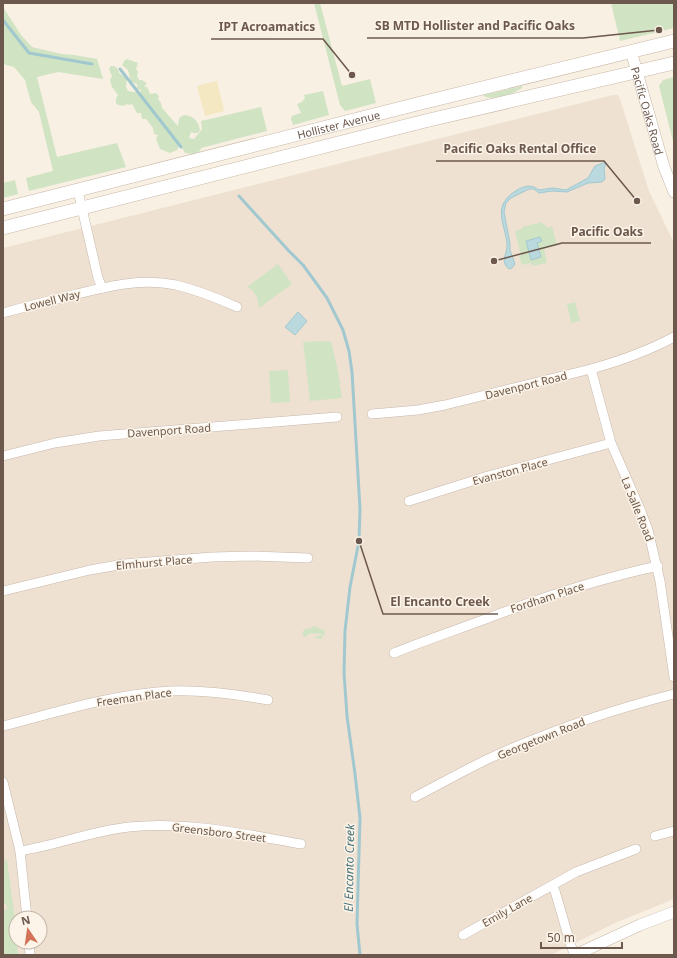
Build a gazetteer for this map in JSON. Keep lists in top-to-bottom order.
{
  "streets": {
    "main road": ["Hollister Avenue"],
    "street": [
      "Pacific Oaks Road",
      "Lowell Way",
      "Davenport Road",
      "Evanston Place",
      "La Salle Road",
      "Elmhurst Place",
      "Fordham Place",
      "Freeman Place",
      "Georgetown Road",
      "Greensboro Street",
      "Emily Lane"
    ]
  },
  "crossings": [
    ["Pacific Oaks Road", "Hollister Avenue"],
    ["Davenport Road", "La Salle Road"],
    ["Evanston Place", "La Salle Road"],
    ["La Salle Road", "Fordham Place"]
  ],
  "water": ["El Encanto Creek"],
  "places": [
    "SB MTD Hollister and Pacific Oaks",
    "IPT Acroamatics",
    "Pacific Oaks Rental Office",
    "Pacific Oaks",
    "El Encanto Creek"
  ],
  "scale_bar": "50 m",
  "north": "top"
}
